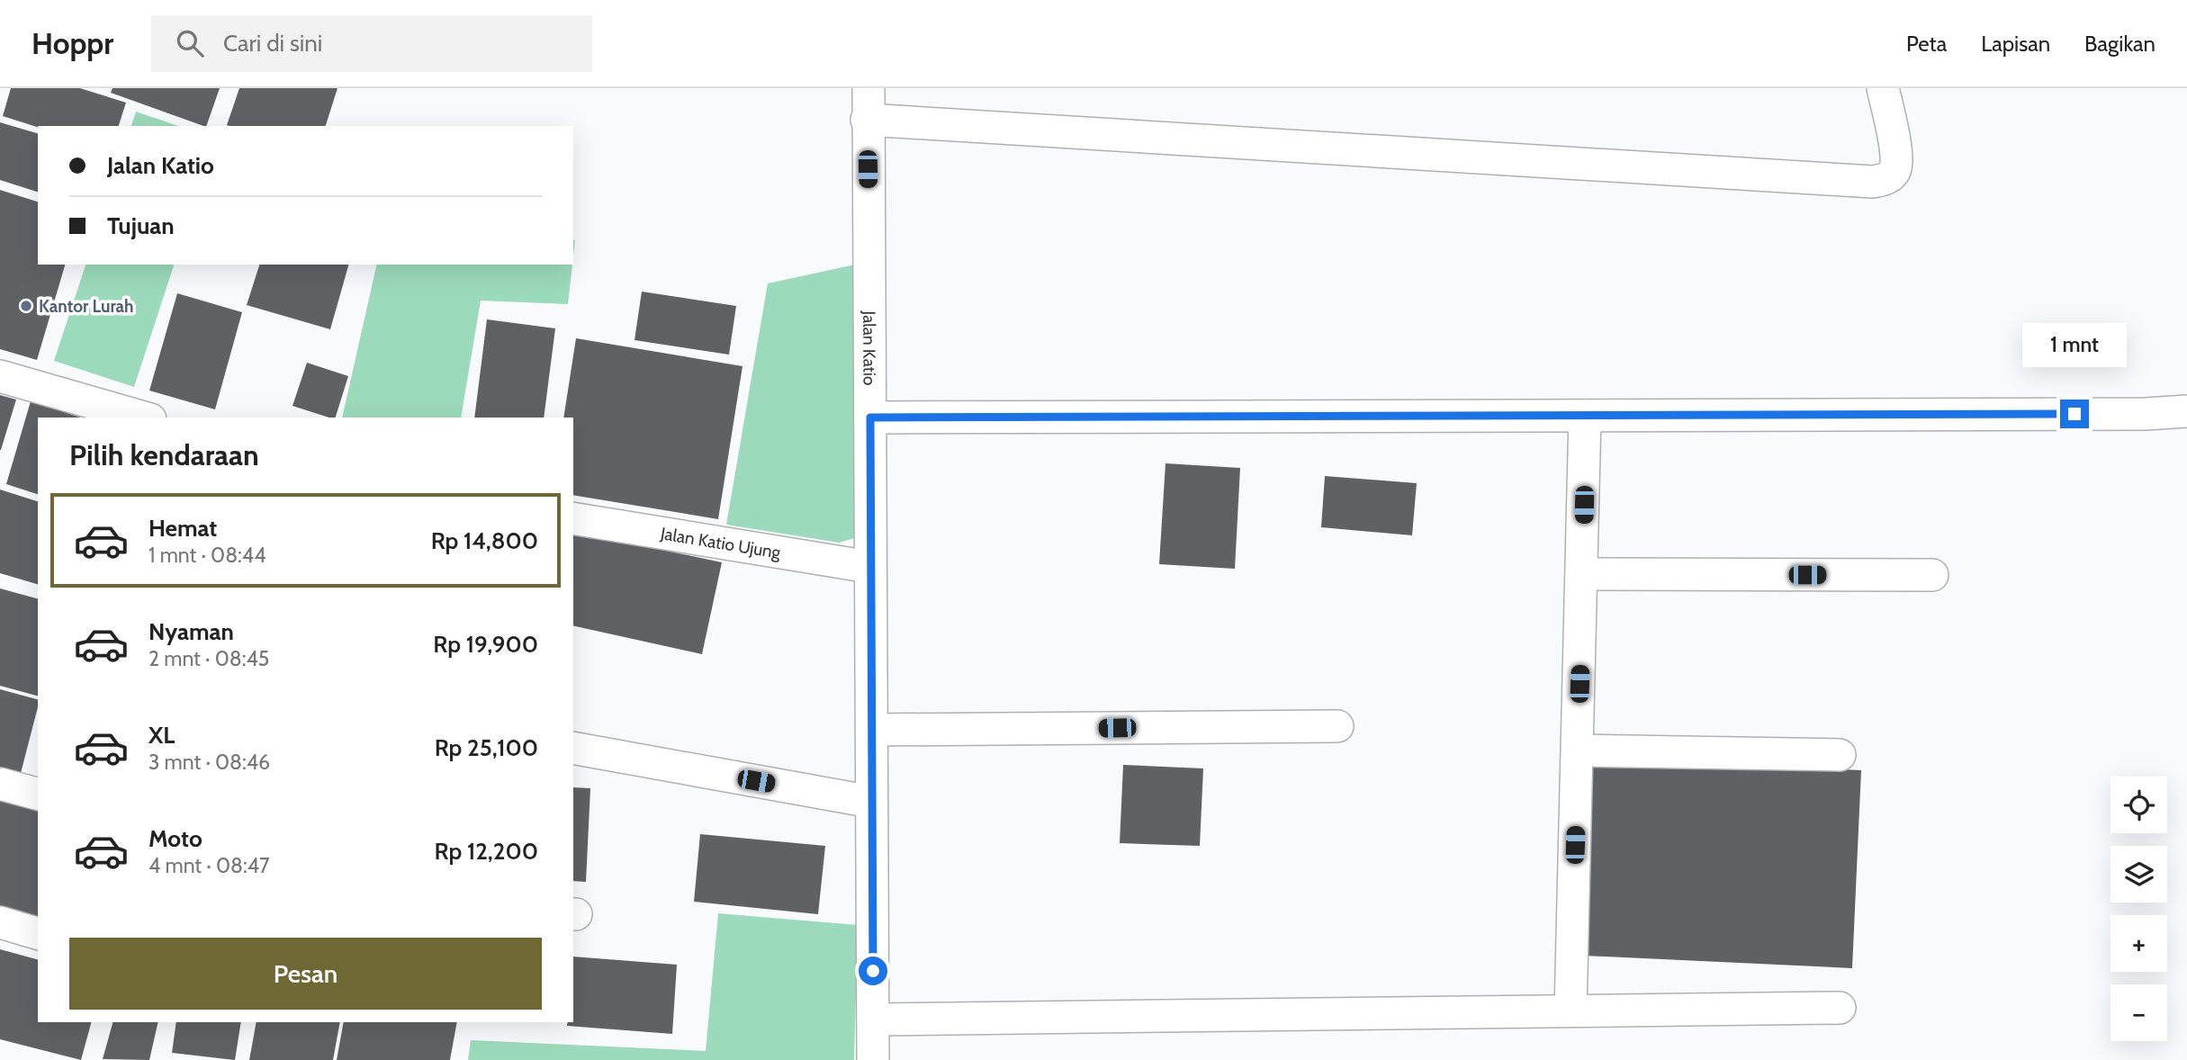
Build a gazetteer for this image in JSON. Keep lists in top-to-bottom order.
{
  "streets": {
    "street": ["Jalan Katio", "Jalan Katio Ujung"]
  },
  "crossings": [
    ["Jalan Katio", "Jalan Katio Ujung"]
  ],
  "places": ["Kantor Lurah"],
  "page": {
    "header": "Hoppr",
    "search": "Cari di sini",
    "nav": ["Peta", "Lapisan", "Bagikan"],
    "banner": ["Jalan Katio", "Tujuan"],
    "bubble": "1 mnt",
    "heading": "Pilih kendaraan",
    "list": [
      {
        "name": "Hemat",
        "note": "1 mnt · 08:44",
        "value": "Rp 14,800"
      },
      {
        "name": "Nyaman",
        "note": "2 mnt · 08:45",
        "value": "Rp 19,900"
      },
      {
        "name": "XL",
        "note": "3 mnt · 08:46",
        "value": "Rp 25,100"
      },
      {
        "name": "Moto",
        "note": "4 mnt · 08:47",
        "value": "Rp 12,200"
      }
    ],
    "map_buttons": ["+", "−"],
    "buttons": "Pesan"
  }
}
